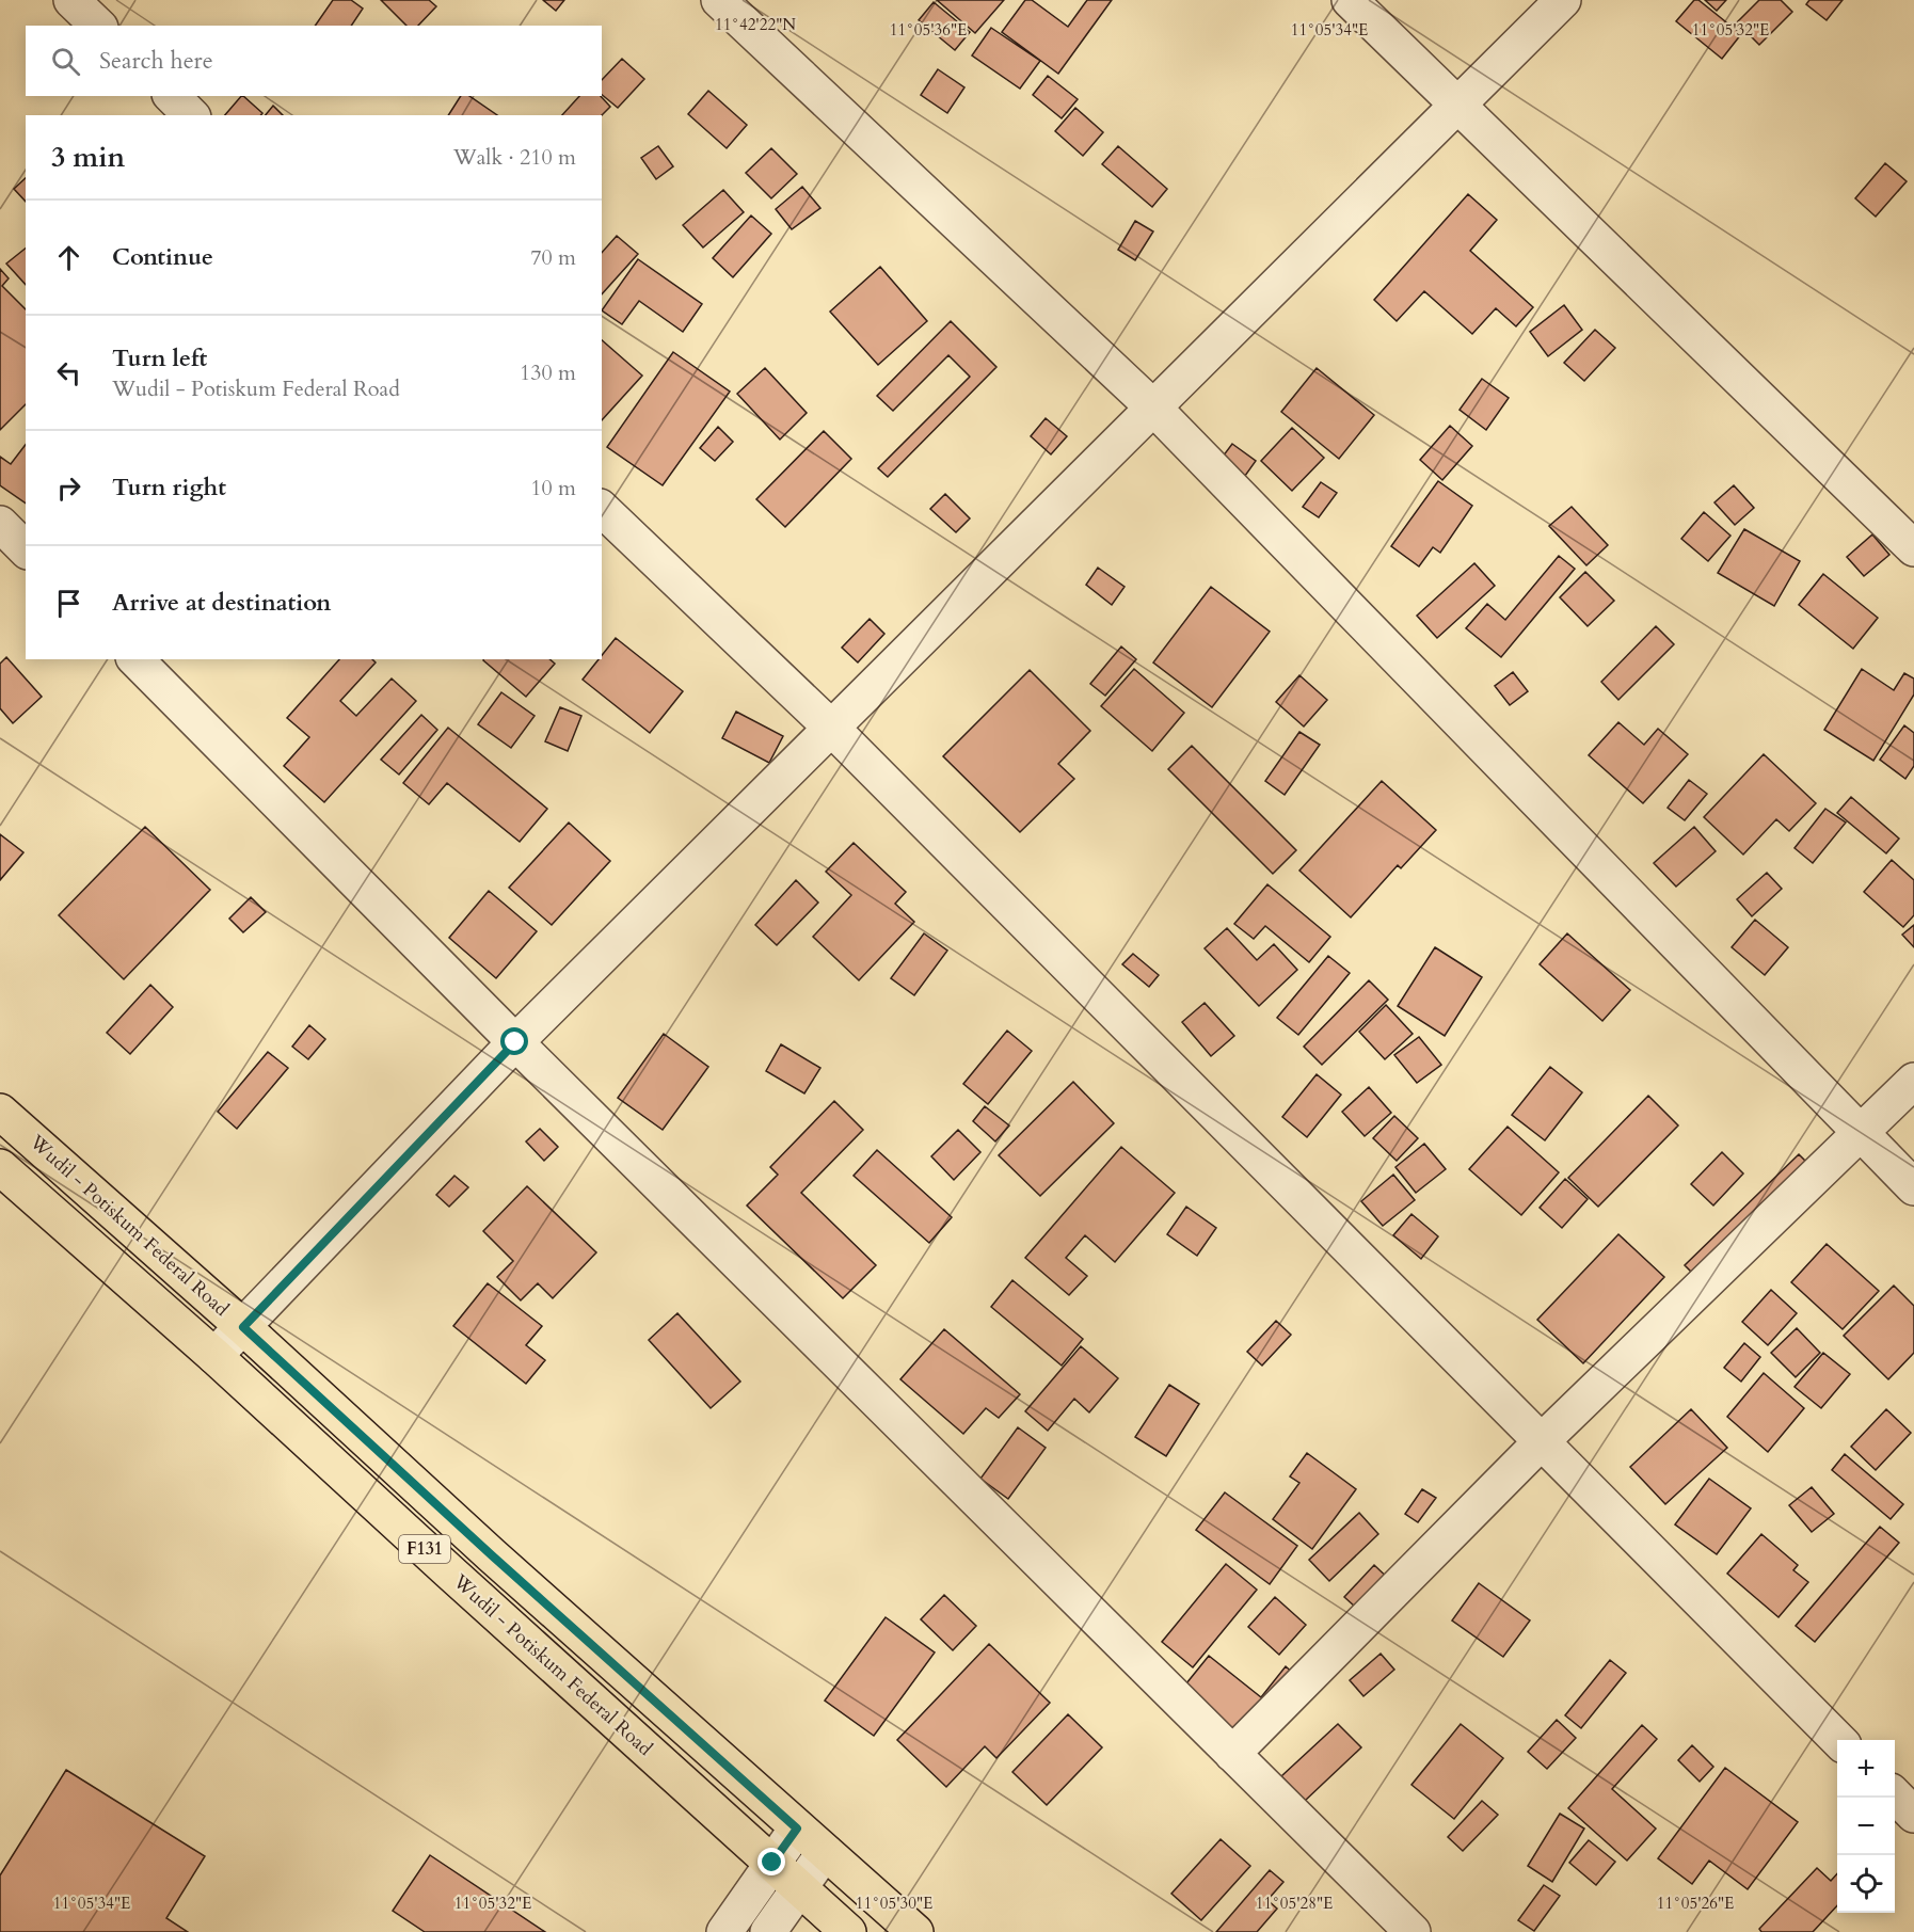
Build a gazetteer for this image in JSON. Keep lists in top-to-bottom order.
{
  "streets": {
    "main road": ["Wudil - Potiskum Federal Road", "F131"]
  },
  "page": {
    "search": "Search here",
    "heading": ["3 min", "Walk · 210 m"],
    "list": [
      ["Continue", "70 m"],
      ["Turn left", "Wudil - Potiskum Federal Road", "130 m"],
      ["Turn right", "10 m"],
      "Arrive at destination"
    ],
    "map_buttons": ["+", "−"]
  },
  "coordinates": [
    "11°42'22\"N",
    "11°05'34\"E",
    "11°05'36\"E",
    "11°05'32\"E",
    "11°05'30\"E",
    "11°05'28\"E",
    "11°05'26\"E"
  ]
}
